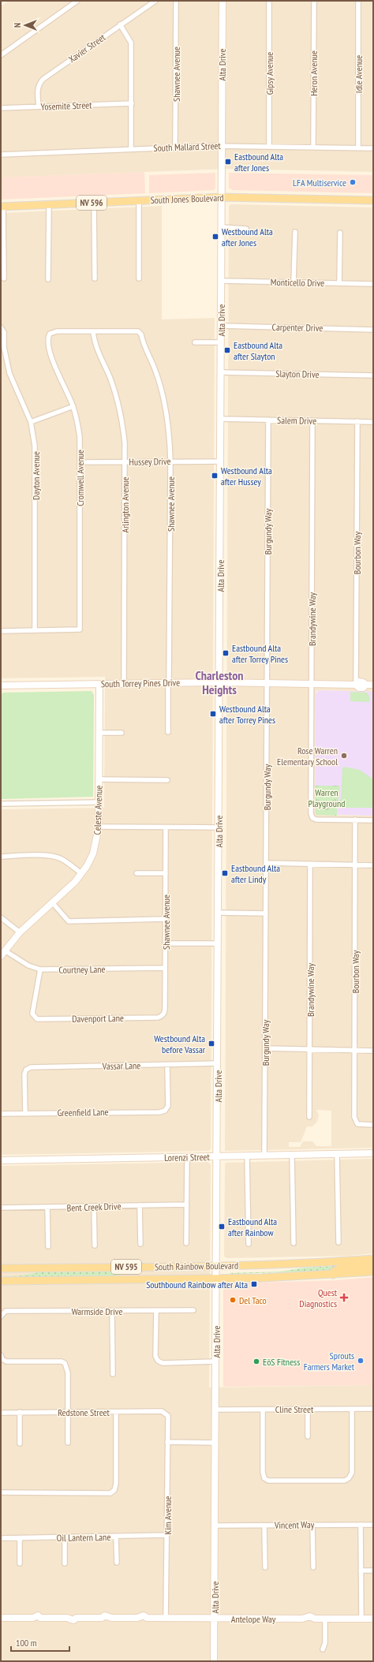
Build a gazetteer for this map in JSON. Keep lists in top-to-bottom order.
{
  "streets": {
    "main road": [
      "Alta Drive",
      "South Jones Boulevard",
      "NV 596",
      "South Torrey Pines Drive",
      "Celeste Avenue",
      "Lorenzi Street",
      "South Rainbow Boulevard",
      "NV 595",
      "Antelope Way"
    ],
    "street": [
      "Xavier Street",
      "Gipsy Avenue",
      "Heron Avenue",
      "Shawnee Avenue",
      "Idle Avenue",
      "Yosemite Street",
      "South Mallard Street",
      "Monticello Drive",
      "Carpenter Drive",
      "Slayton Drive",
      "Salem Drive",
      "Hussey Drive",
      "Dayton Avenue",
      "Cromwell Avenue",
      "Arlington Avenue",
      "Burgundy Way",
      "Bourbon Way",
      "Brandywine Way",
      "Courtney Lane",
      "Davenport Lane",
      "Vassar Lane",
      "Greenfield Lane",
      "Bent Creek Drive",
      "Warmside Drive",
      "Cline Street",
      "Redstone Street",
      "Kim Avenue",
      "Vincent Way",
      "Oil Lantern Lane"
    ]
  },
  "crossings": [
    ["Xavier Street", "Yosemite Street"],
    ["Alta Drive", "South Mallard Street"],
    ["Alta Drive", "South Jones Boulevard"],
    ["Alta Drive", "Monticello Drive"],
    ["Alta Drive", "Carpenter Drive"],
    ["Alta Drive", "Slayton Drive"],
    ["Alta Drive", "Salem Drive"],
    ["Alta Drive", "Hussey Drive"],
    ["Alta Drive", "South Torrey Pines Drive"],
    ["Alta Drive", "Vassar Lane"],
    ["Alta Drive", "Lorenzi Street"],
    ["Alta Drive", "South Rainbow Boulevard"],
    ["Alta Drive", "Cline Street"],
    ["Alta Drive", "Vincent Way"],
    ["Alta Drive", "Antelope Way"],
    ["Gipsy Avenue", "South Mallard Street"],
    ["Heron Avenue", "South Mallard Street"],
    ["Shawnee Avenue", "South Mallard Street"],
    ["Shawnee Avenue", "Hussey Drive"],
    ["Shawnee Avenue", "Cromwell Avenue"],
    ["Shawnee Avenue", "Arlington Avenue"],
    ["Shawnee Avenue", "South Torrey Pines Drive"],
    ["Shawnee Avenue", "Courtney Lane"],
    ["Shawnee Avenue", "Davenport Lane"],
    ["Idle Avenue", "South Mallard Street"],
    ["Salem Drive", "Burgundy Way"],
    ["Salem Drive", "Bourbon Way"],
    ["Salem Drive", "Brandywine Way"],
    ["Hussey Drive", "Cromwell Avenue"],
    ["Hussey Drive", "Arlington Avenue"],
    ["Dayton Avenue", "Cromwell Avenue"],
    ["Cromwell Avenue", "Arlington Avenue"],
    ["Arlington Avenue", "South Torrey Pines Drive"],
    ["Burgundy Way", "South Torrey Pines Drive"],
    ["Burgundy Way", "Lorenzi Street"],
    ["Bourbon Way", "Brandywine Way"],
    ["Bourbon Way", "South Torrey Pines Drive"],
    ["Brandywine Way", "South Torrey Pines Drive"],
    ["South Torrey Pines Drive", "Celeste Avenue"],
    ["Celeste Avenue", "Courtney Lane"],
    ["Courtney Lane", "Davenport Lane"],
    ["Vassar Lane", "Greenfield Lane"],
    ["Redstone Street", "Kim Avenue"],
    ["Kim Avenue", "Oil Lantern Lane"],
    ["Kim Avenue", "Antelope Way"]
  ],
  "districts": ["Charleston Heights"],
  "parks": ["Warren Playground"],
  "places": {
    "transit": [
      "Eastbound Alta after Jones",
      "Westbound Alta after Jones",
      "Eastbound Alta after Slayton",
      "Westbound Alta after Hussey",
      "Eastbound Alta after Torrey Pines",
      "Westbound Alta after Torrey Pines",
      "Eastbound Alta after Lindy",
      "Westbound Alta before Vassar",
      "Eastbound Alta after Rainbow",
      "Southbound Rainbow after Alta"
    ],
    "other": [
      "LFA Multiservice",
      "Rose Warren Elementary School",
      "Del Taco",
      "Sprouts Farmers Market",
      "EōS Fitness"
    ],
    "health": ["Quest Diagnostics"]
  },
  "scale_bar": "100 m",
  "north": "left"
}
